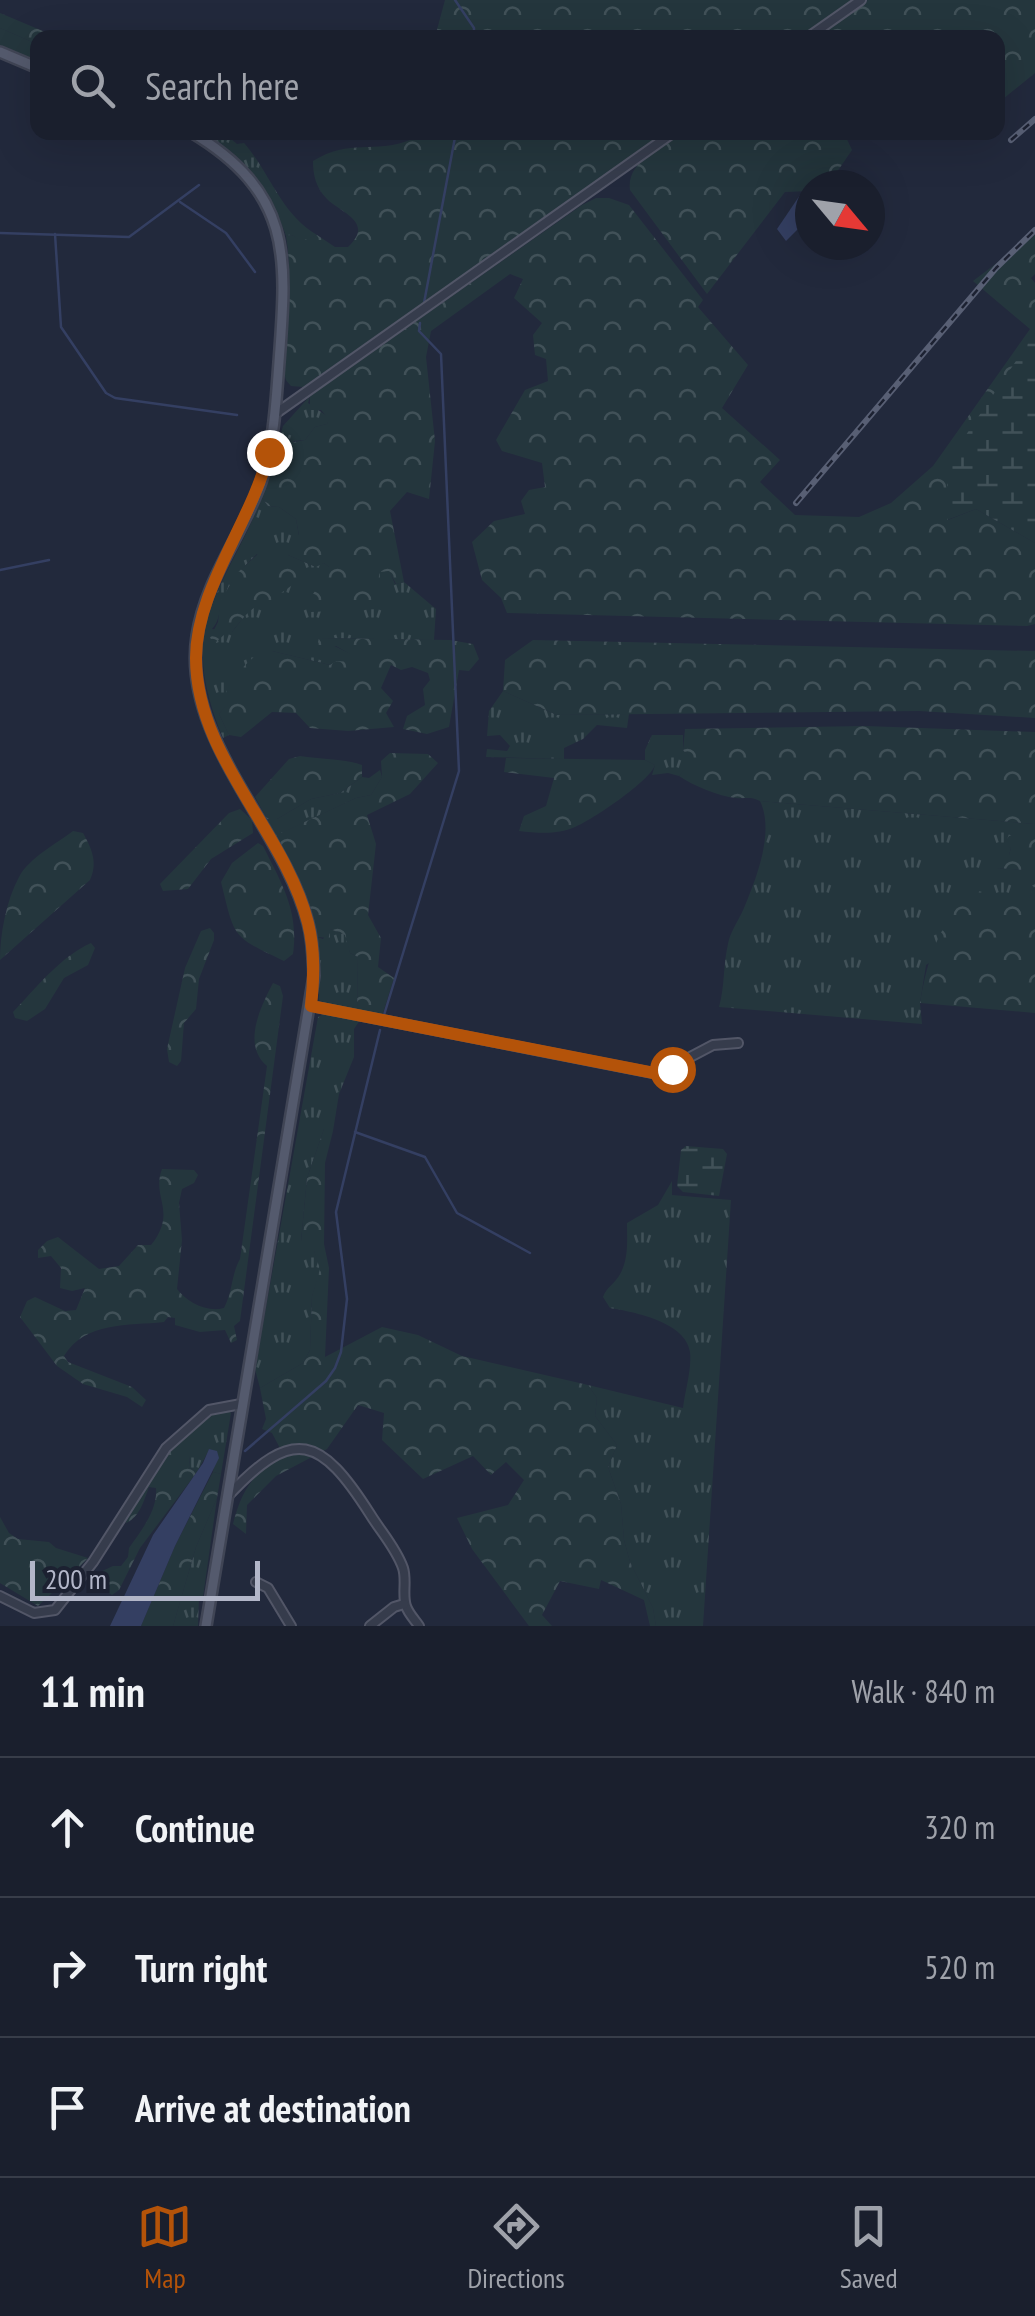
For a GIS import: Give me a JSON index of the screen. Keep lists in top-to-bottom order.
{
  "scale_bar": "200 m",
  "north": "bottom right",
  "page": {
    "search": "Search here",
    "scale": "200 m",
    "heading": ["11 min", "Walk · 840 m"],
    "list": [
      ["Continue", "320 m"],
      ["Turn right", "520 m"],
      "Arrive at destination"
    ],
    "nav": ["Map", "Directions", "Saved"]
  }
}
